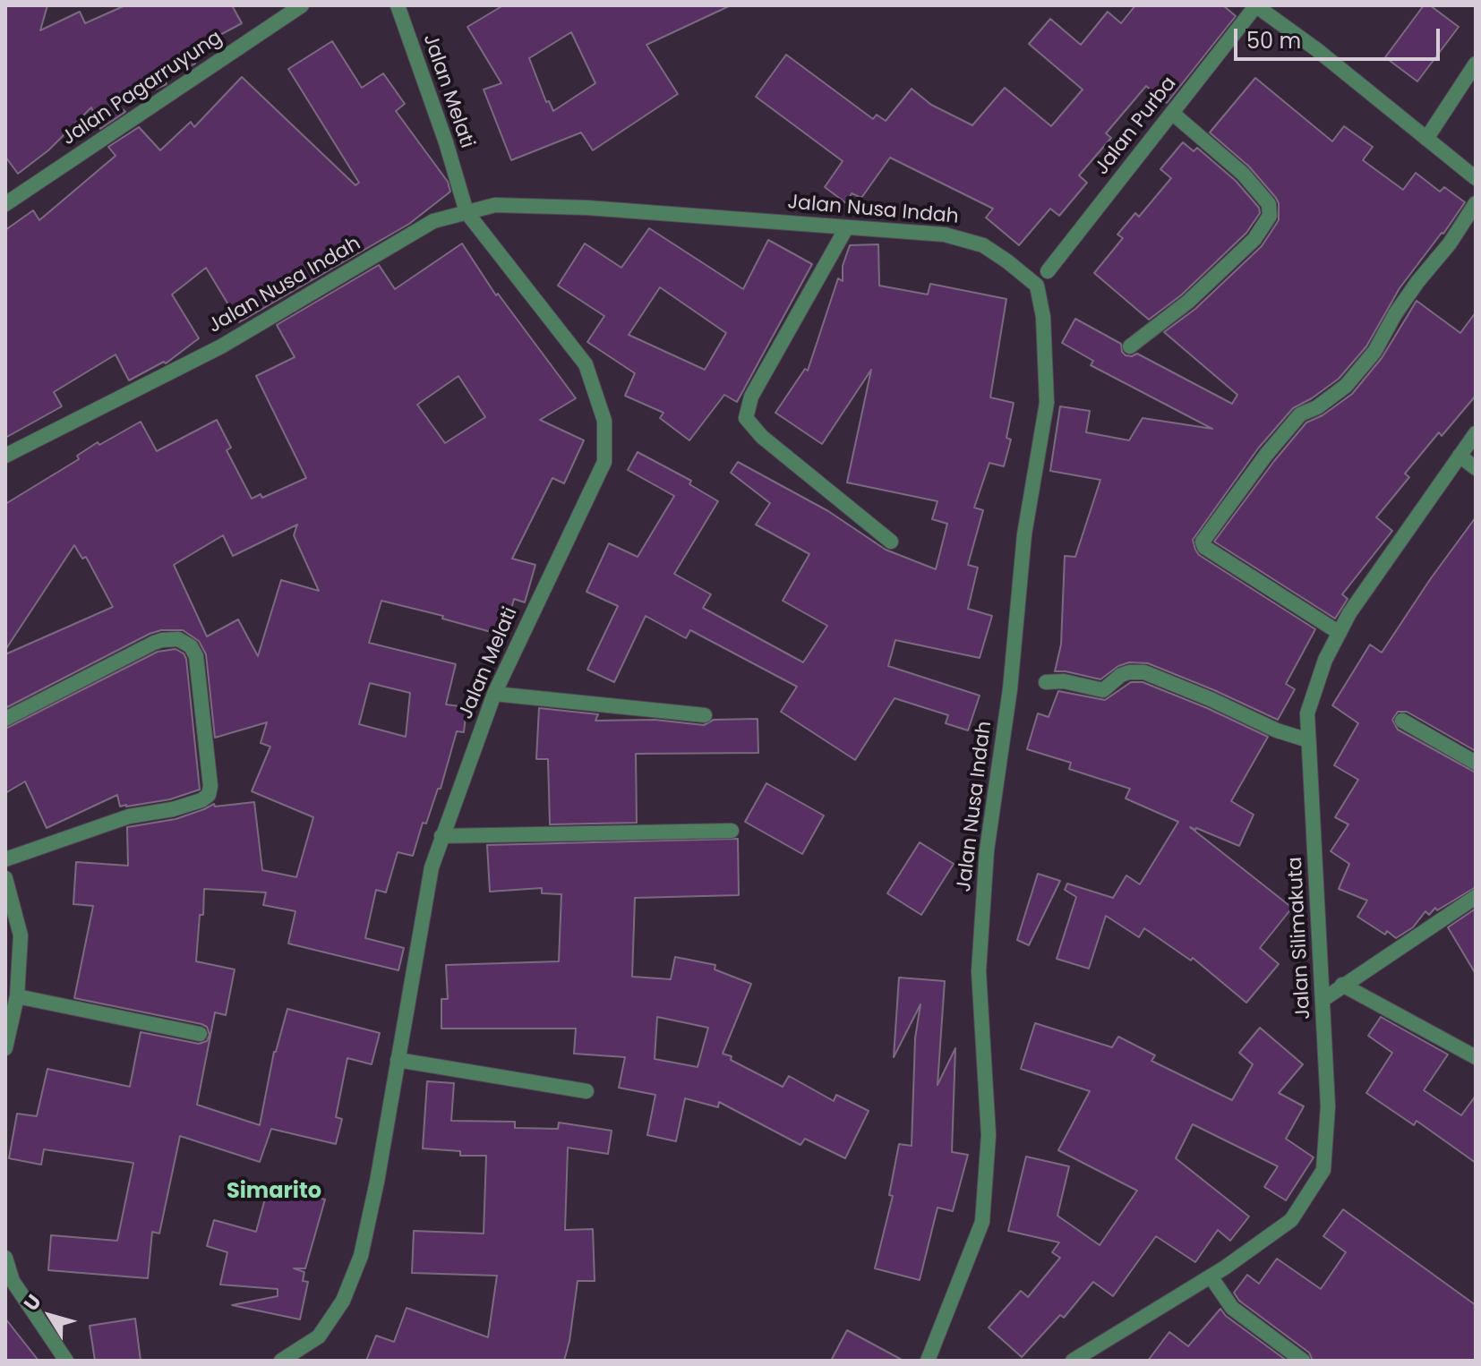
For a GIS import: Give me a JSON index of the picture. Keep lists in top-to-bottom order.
{
  "streets": {
    "street": [
      "Jalan Pagarruyung",
      "Jalan Melati",
      "Jalan Purba",
      "Jalan Nusa Indah",
      "Jalan Silimakuta"
    ]
  },
  "crossings": [
    ["Jalan Melati", "Jalan Nusa Indah"]
  ],
  "districts": ["Simarito"],
  "scale_bar": "50 m",
  "north": "top left"
}
